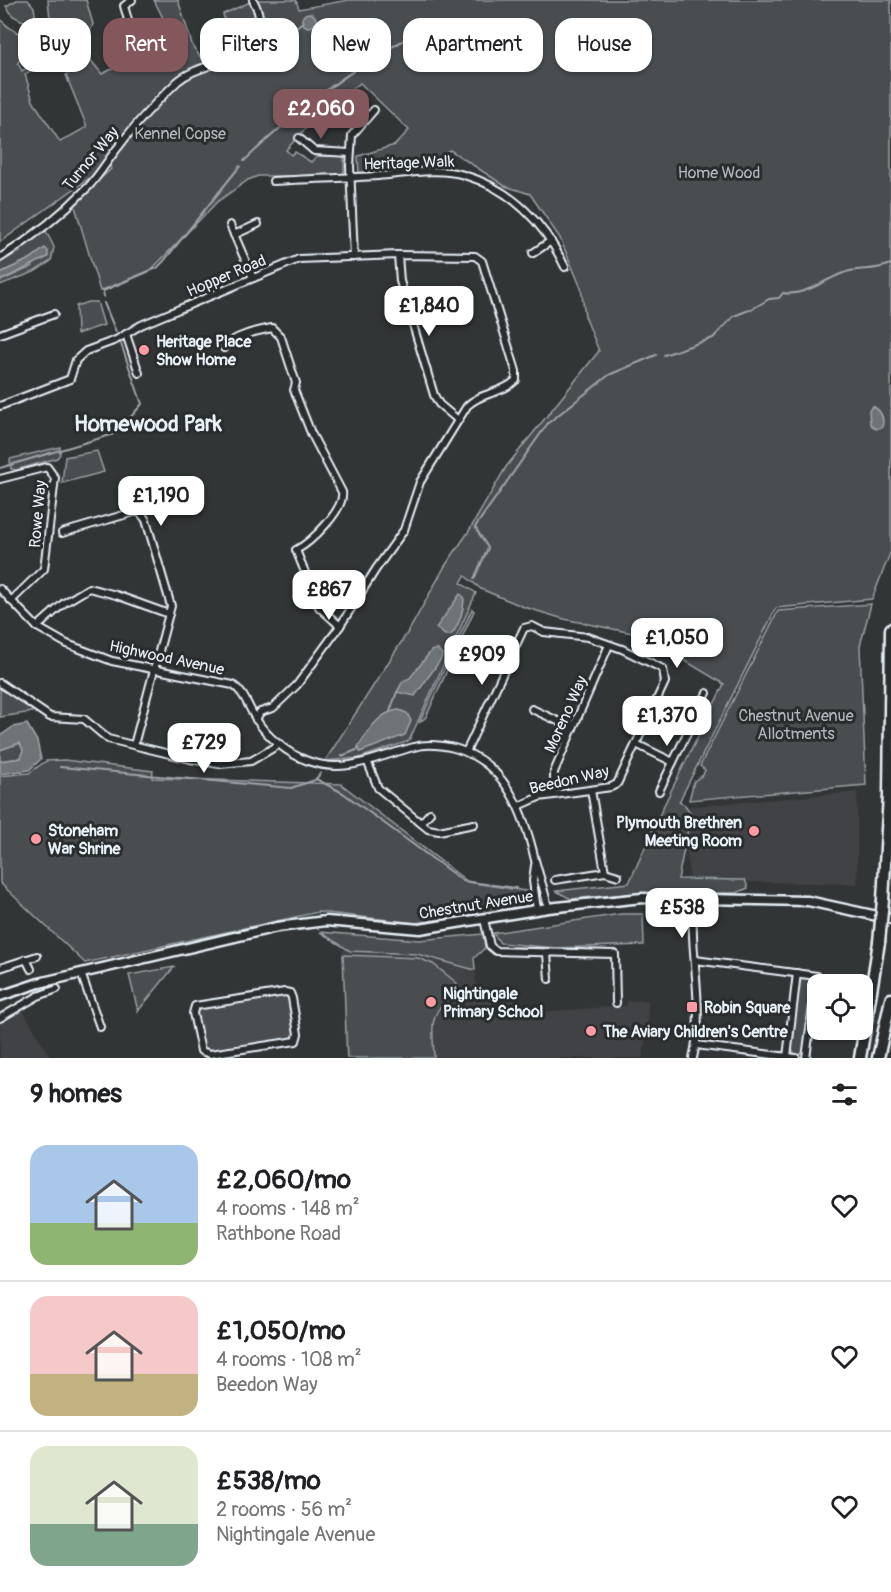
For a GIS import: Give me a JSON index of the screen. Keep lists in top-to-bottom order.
{
  "streets": {
    "street": [
      "Turnor Way",
      "Heritage Walk",
      "Hopper Road",
      "Rowe Way",
      "Highwood Avenue",
      "Moreno Way",
      "Beedon Way",
      "Chestnut Avenue"
    ]
  },
  "crossings": [
    ["Rowe Way", "Highwood Avenue"],
    ["Highwood Avenue", "Beedon Way"],
    ["Highwood Avenue", "Chestnut Avenue"],
    ["Moreno Way", "Beedon Way"]
  ],
  "districts": ["Homewood Park"],
  "parks": ["Kennel Copse", "Home Wood", "Chestnut Avenue Allotments"],
  "places": {
    "other": [
      "Heritage Place Show Home",
      "Plymouth Brethren Meeting Room",
      "Stoneham War Shrine",
      "Nightingale Primary School",
      "The Aviary Children's Centre"
    ],
    "transit": ["Robin Square"]
  },
  "page": {
    "chip": [
      "Buy",
      "Rent",
      "Filters",
      "New",
      "Apartment",
      "House"
    ],
    "price": [
      "£2,060",
      "£1,840",
      "£1,190",
      "£867",
      "£1,050",
      "£909",
      "£1,370",
      "£729",
      "£538"
    ],
    "heading": "9 homes",
    "list": [
      {
        "name": "£2,060/mo",
        "note": "4 rooms · 148 m² · Rathbone Road"
      },
      {
        "name": "£1,050/mo",
        "note": "4 rooms · 108 m² · Beedon Way"
      },
      {
        "name": "£538/mo",
        "note": "2 rooms · 56 m² · Nightingale Avenue"
      }
    ]
  }
}
